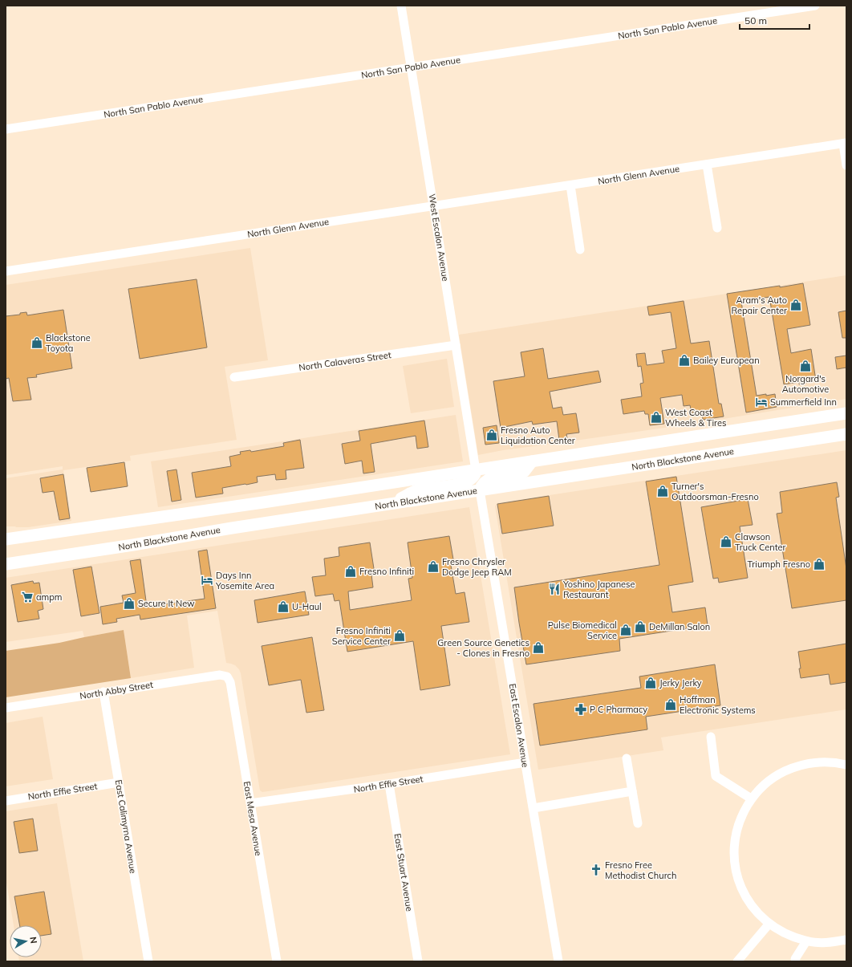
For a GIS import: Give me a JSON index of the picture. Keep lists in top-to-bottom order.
{
  "streets": {
    "main road": ["North Blackstone Avenue"],
    "street": [
      "North San Pablo Avenue",
      "North Glenn Avenue",
      "West Escalon Avenue",
      "North Calaveras Street",
      "North Abby Street",
      "East Escalon Avenue",
      "North Effie Street",
      "East Mesa Avenue",
      "East Calimyrna Avenue",
      "East Stuart Avenue"
    ]
  },
  "crossings": [
    ["North San Pablo Avenue", "West Escalon Avenue"],
    ["North Glenn Avenue", "West Escalon Avenue"],
    ["West Escalon Avenue", "North Calaveras Street"],
    ["North Blackstone Avenue", "East Escalon Avenue"],
    ["North Abby Street", "East Mesa Avenue"],
    ["North Abby Street", "East Calimyrna Avenue"],
    ["East Escalon Avenue", "North Effie Street"],
    ["North Effie Street", "East Mesa Avenue"],
    ["North Effie Street", "East Calimyrna Avenue"],
    ["North Effie Street", "East Stuart Avenue"]
  ],
  "places": {
    "shop": [
      "Aram's Auto Repair Center",
      "Blackstone Toyota",
      "Bailey European",
      "Norgard's Automotive",
      "West Coast Wheels & Tires",
      "Fresno Auto Liquidation Center",
      "Turner's Outdoorsman-Fresno",
      "Clawson Truck Center",
      "Triumph Fresno",
      "Fresno Chrysler Dodge Jeep RAM",
      "Fresno Infiniti",
      "Secure It New",
      "U-Haul",
      "DeMillan Salon",
      "Pulse Biomedical Service",
      "Fresno Infiniti Service Center",
      "Green Source Genetics - Clones in Fresno",
      "Jerky Jerky",
      "Hoffman Electronic Systems"
    ],
    "hotel": ["Summerfield Inn", "Days Inn Yosemite Area"],
    "restaurant": ["Yoshino Japanese Restaurant"],
    "supermarket": ["ampm"],
    "pharmacy": ["P C Pharmacy"],
    "church": ["Fresno Free Methodist Church"]
  },
  "scale_bar": "50 m",
  "north": "right"
}
